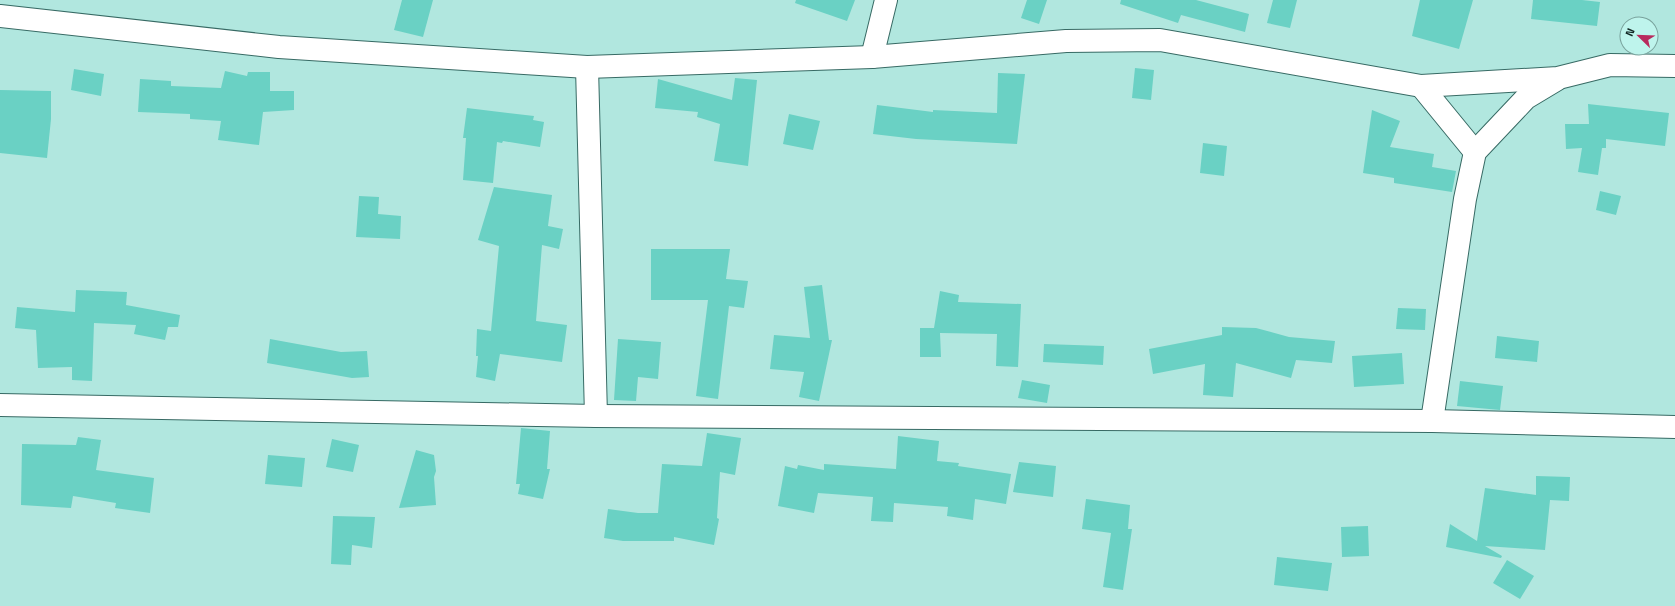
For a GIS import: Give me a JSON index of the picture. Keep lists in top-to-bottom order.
{
  "north": "top left"
}
